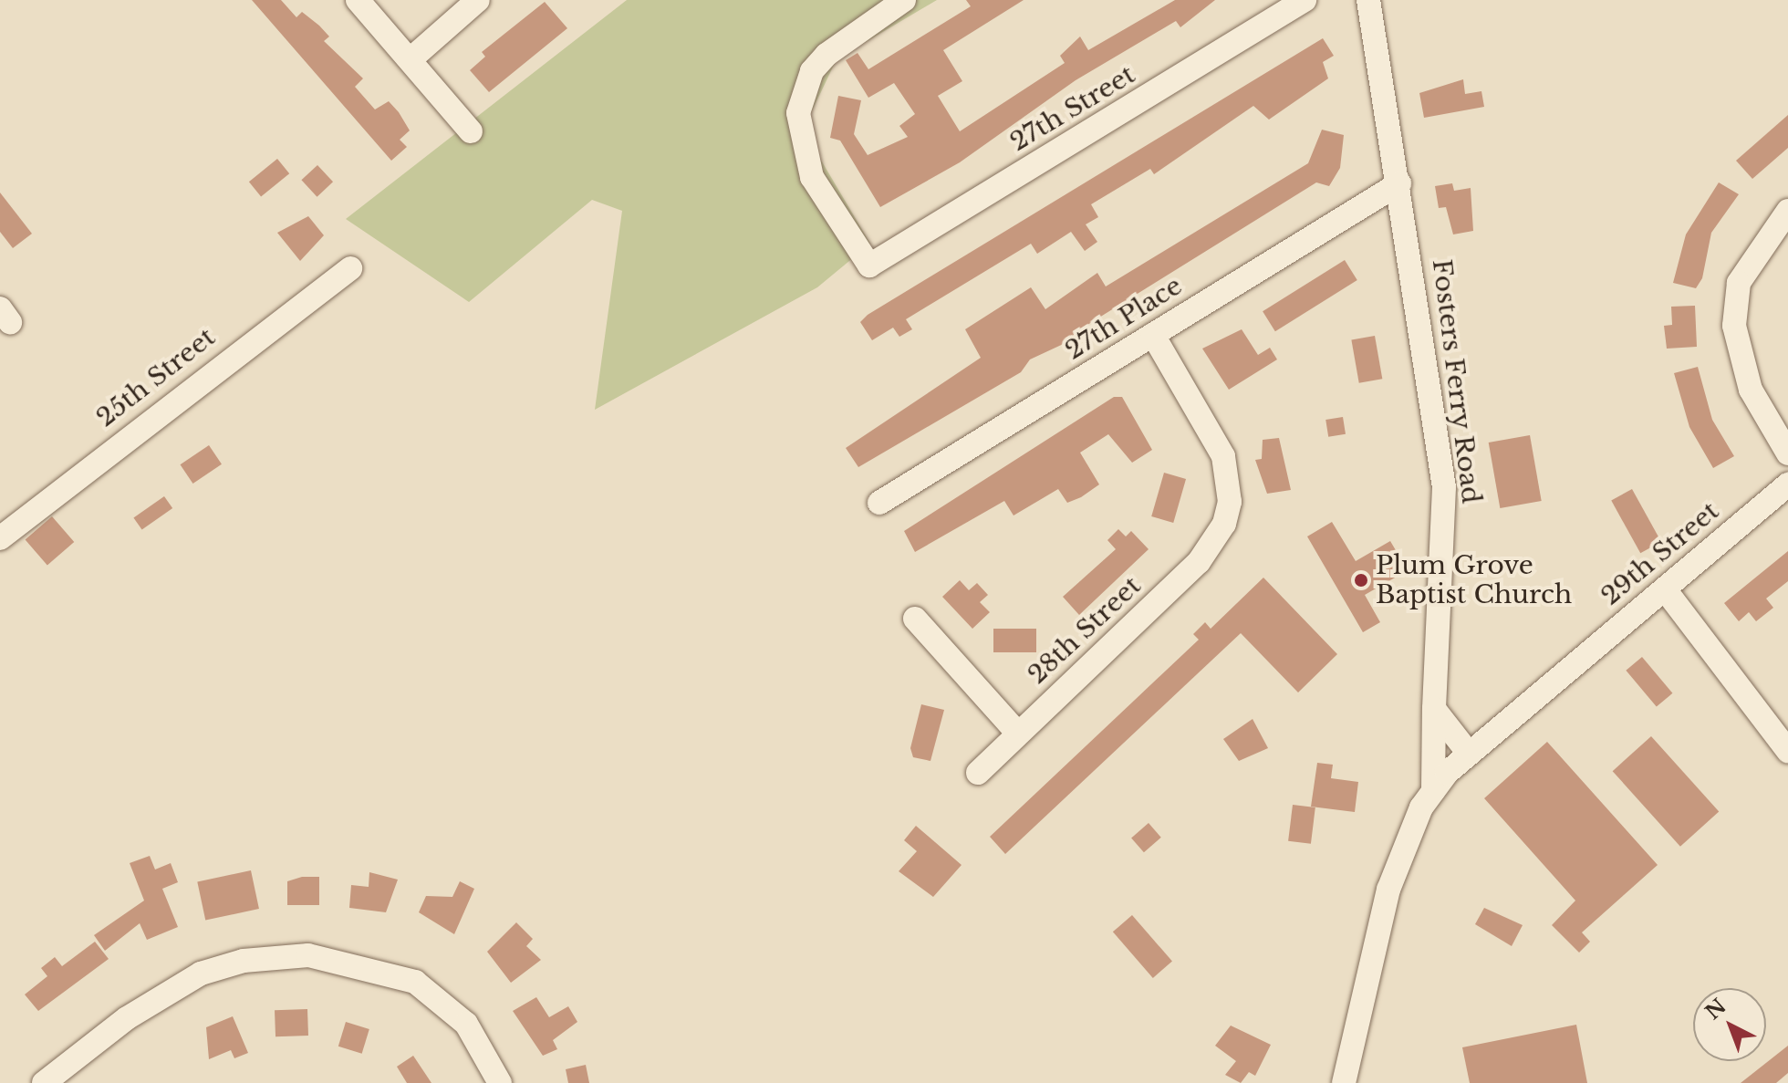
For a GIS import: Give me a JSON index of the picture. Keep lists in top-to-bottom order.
{
  "streets": {
    "street": [
      "27th Street",
      "27th Place",
      "25th Street",
      "Fosters Ferry Road",
      "29th Street",
      "28th Street"
    ]
  },
  "crossings": [
    ["27th Place", "Fosters Ferry Road"],
    ["27th Place", "28th Street"]
  ],
  "places": ["Plum Grove Baptist Church"],
  "north": "top left"
}
